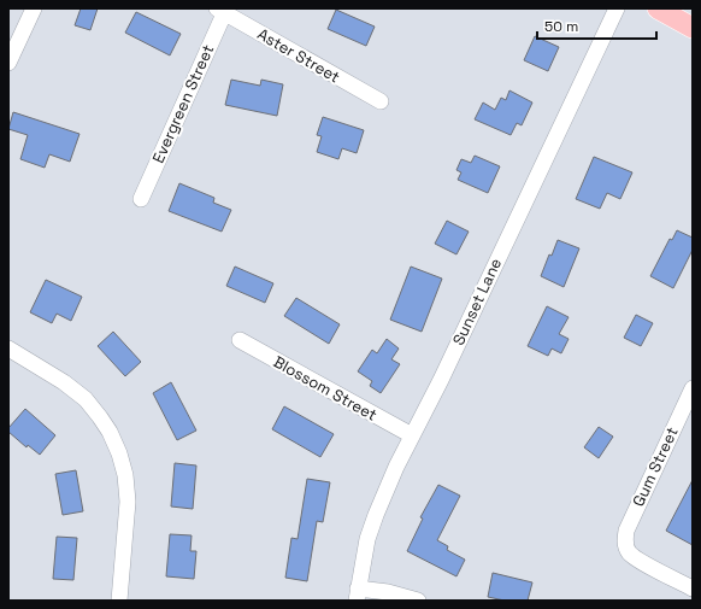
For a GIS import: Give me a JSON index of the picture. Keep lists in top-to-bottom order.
{
  "streets": {
    "street": [
      "Aster Street",
      "Evergreen Street",
      "Sunset Lane",
      "Blossom Street",
      "Gum Street"
    ]
  },
  "crossings": [
    ["Aster Street", "Evergreen Street"],
    ["Sunset Lane", "Blossom Street"]
  ],
  "scale_bar": "50 m"
}
